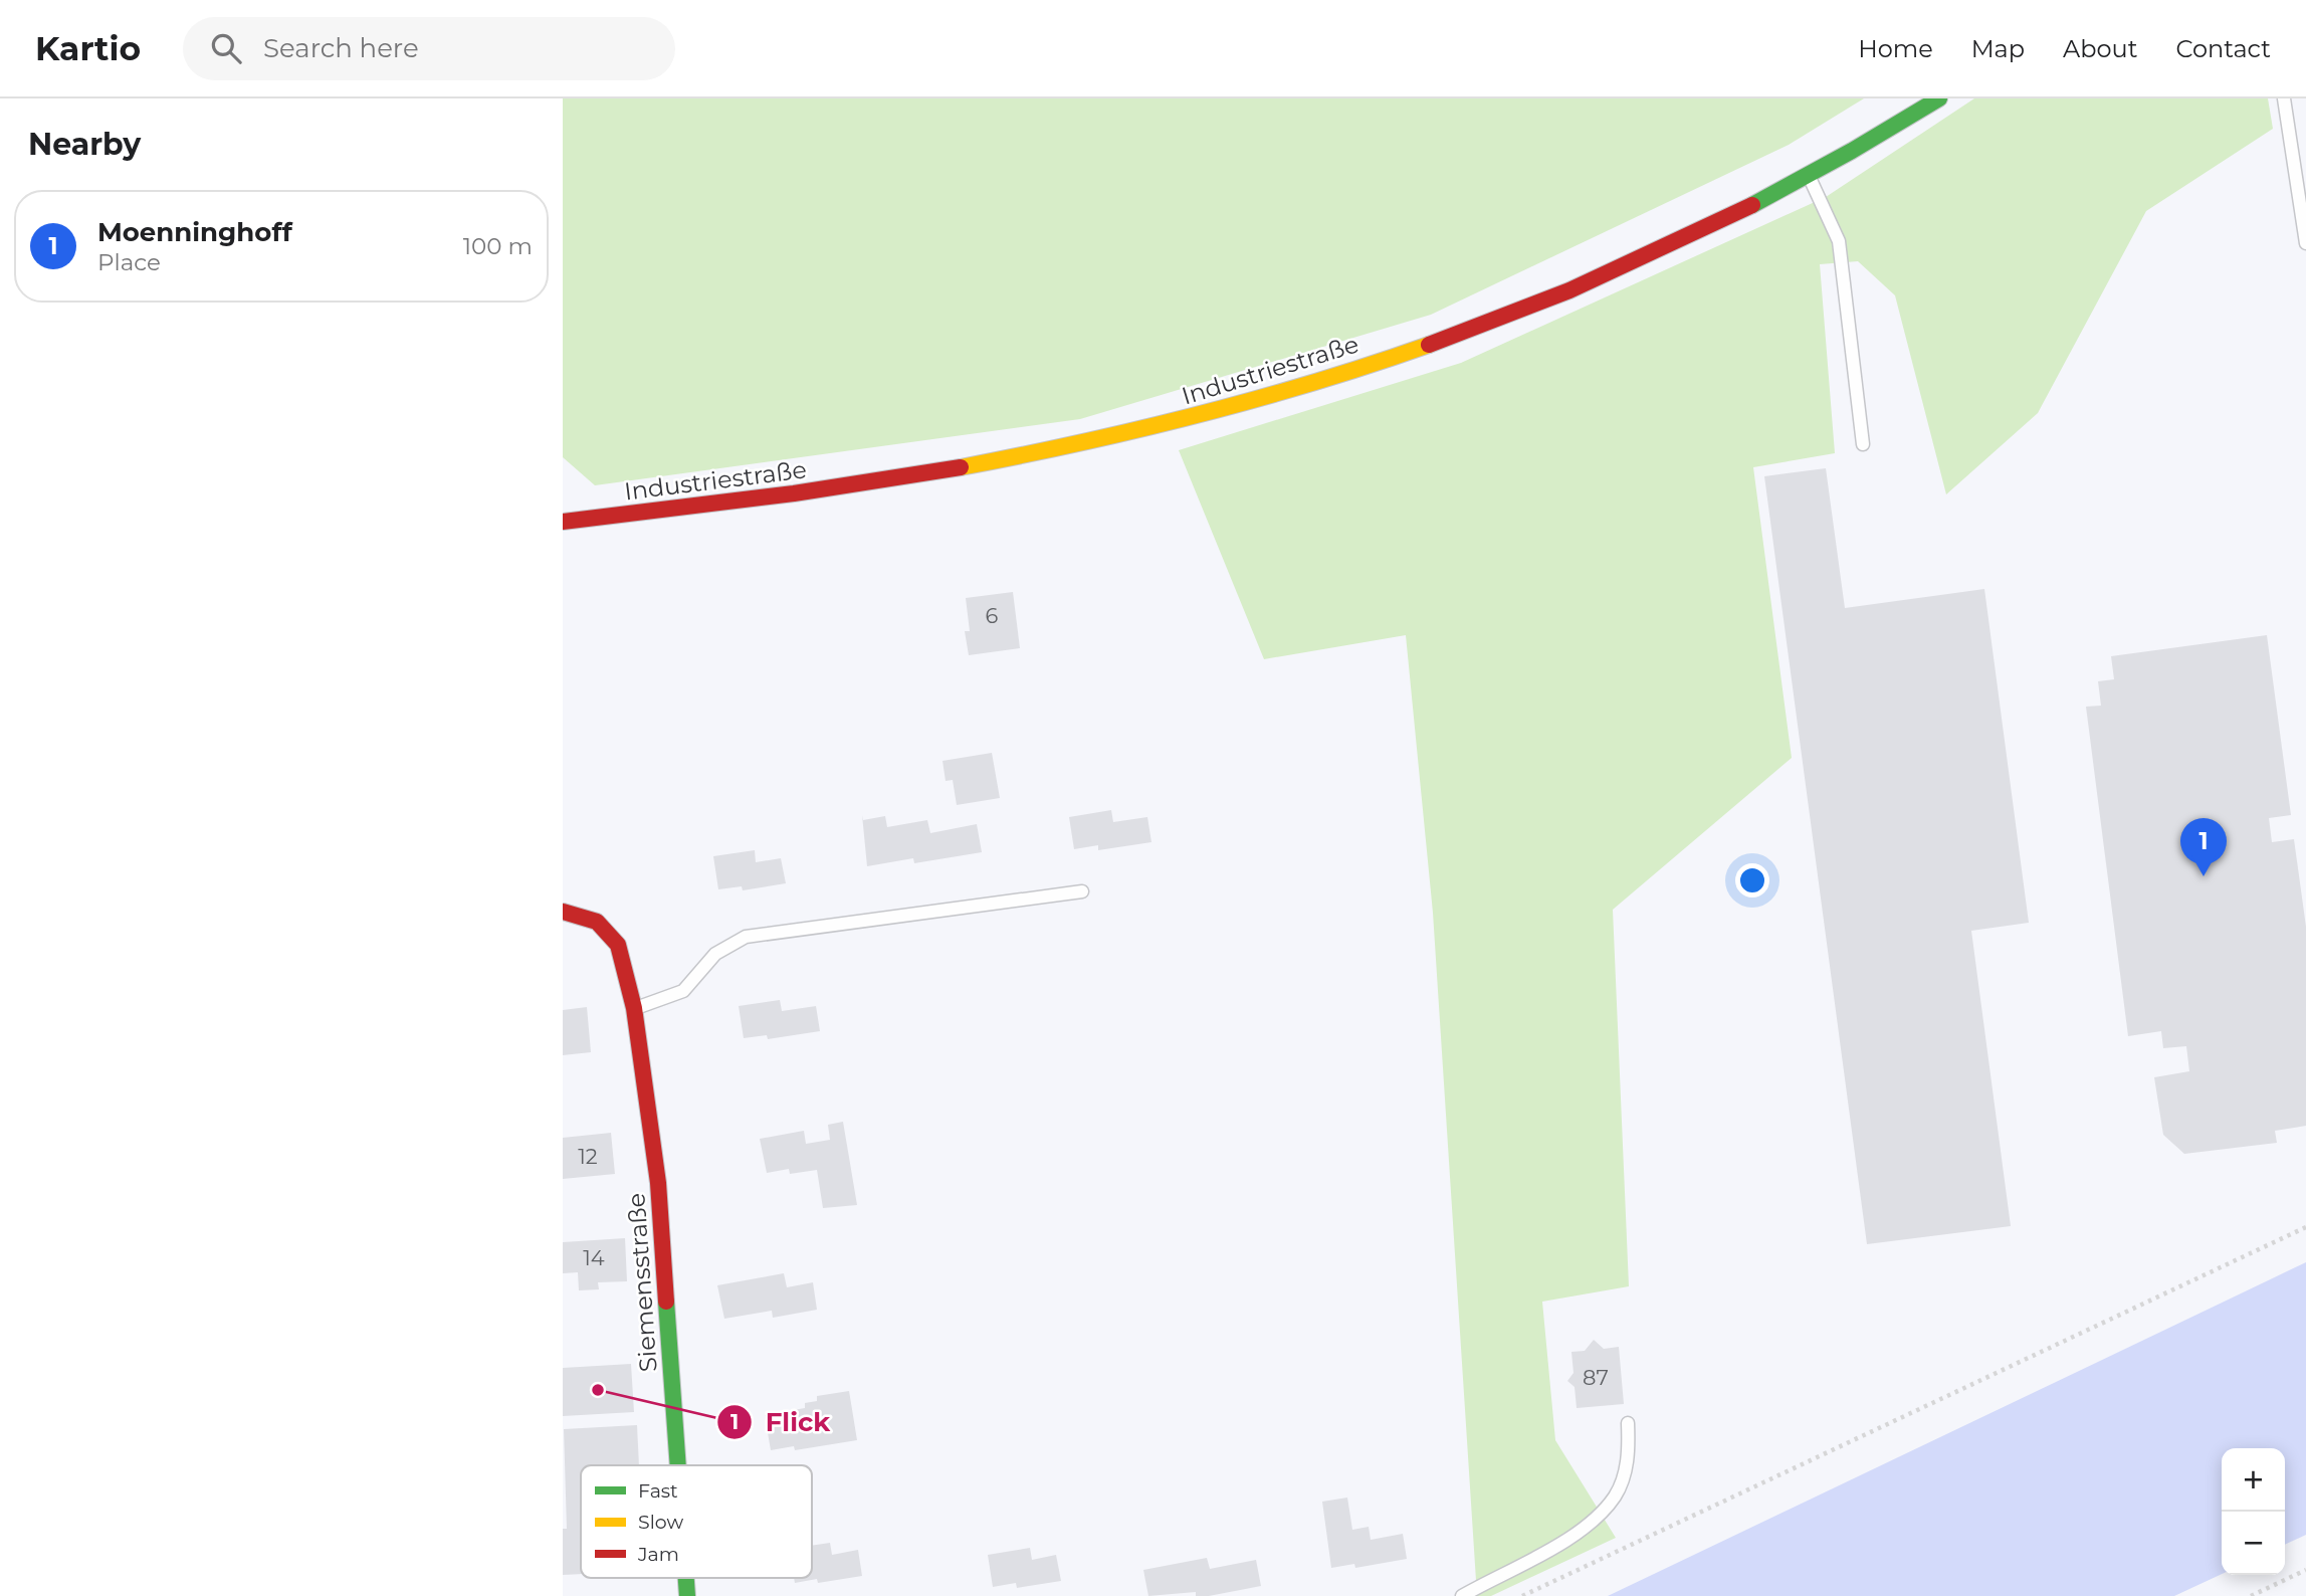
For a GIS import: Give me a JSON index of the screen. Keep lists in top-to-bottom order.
{
  "streets": {
    "street": ["Industriestraße", "Siemensstraße"]
  },
  "places": ["Flick"],
  "house_numbers": [
    "6",
    "12",
    "14",
    "87"
  ],
  "legend": ["Fast", "Slow", "Jam"],
  "page": {
    "header": "Kartio",
    "search": "Search here",
    "nav": [
      "Home",
      "Map",
      "About",
      "Contact"
    ],
    "heading": "Nearby",
    "list": [
      {
        "mark": "1",
        "name": "Moenninghoff",
        "note": "Place",
        "value": "100 m"
      }
    ],
    "pins": "1",
    "map_buttons": ["+", "−"]
  }
}
